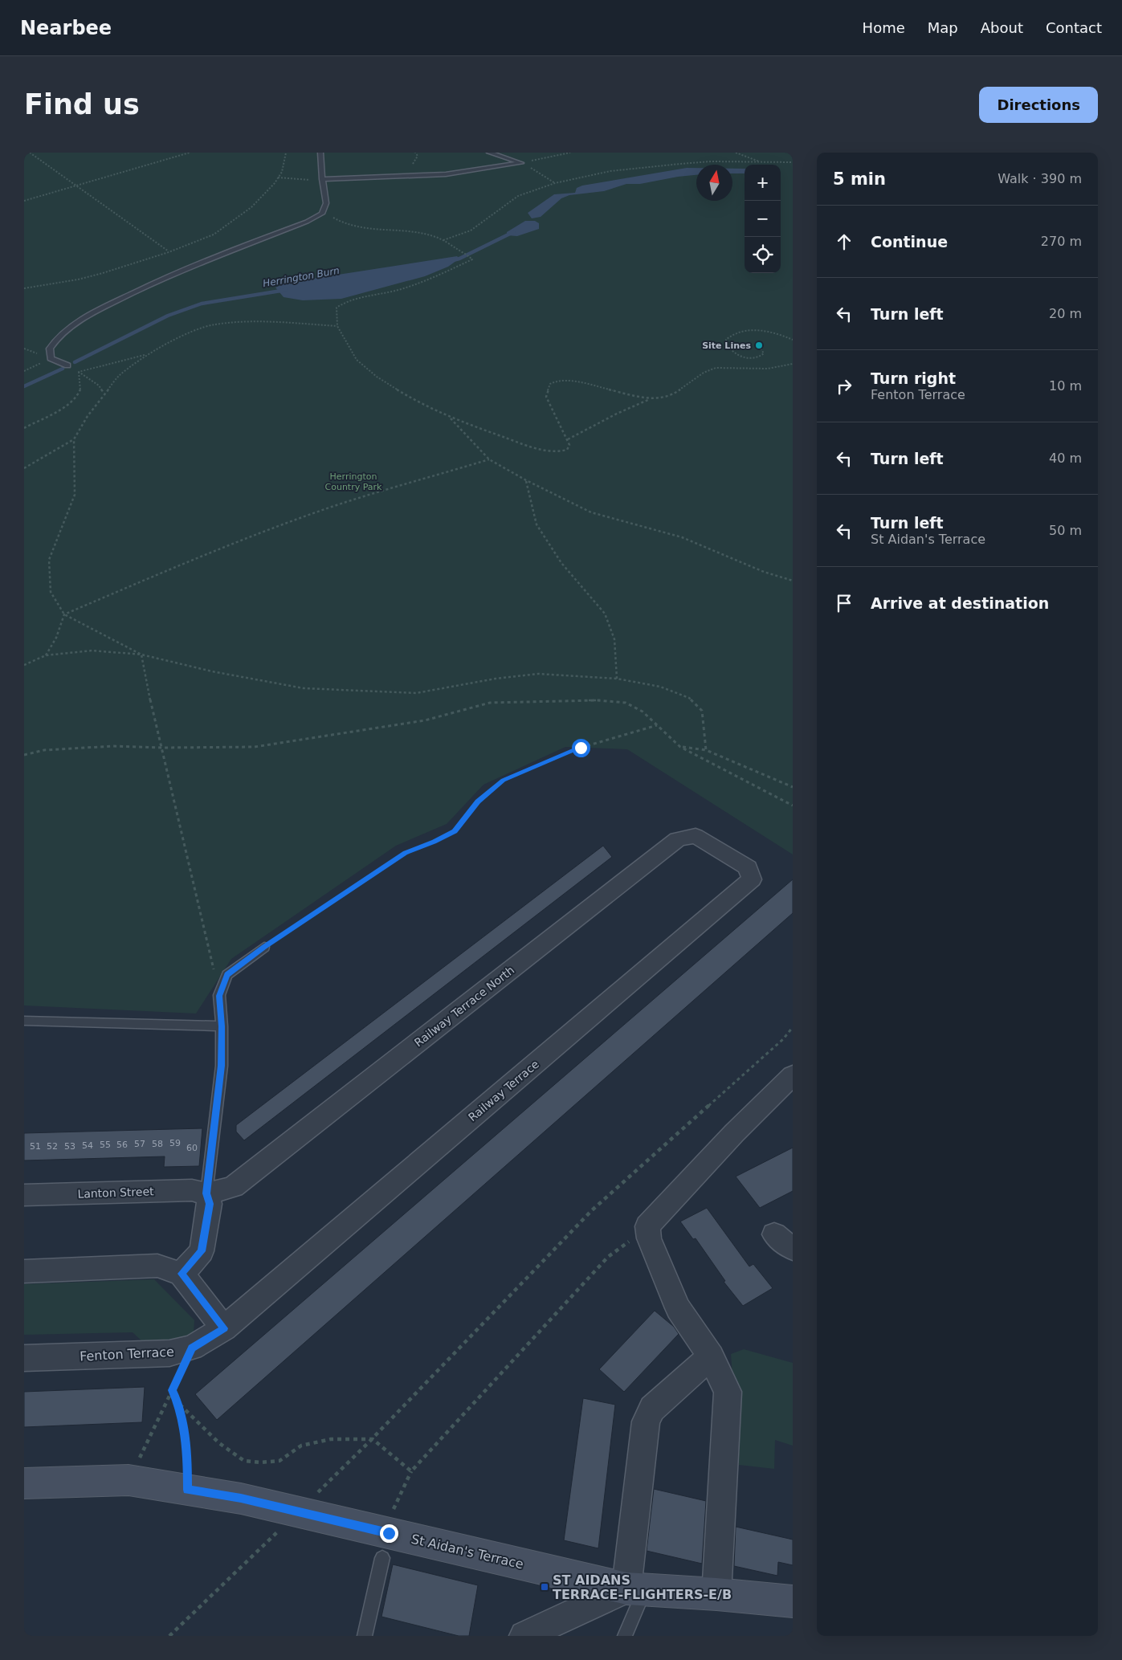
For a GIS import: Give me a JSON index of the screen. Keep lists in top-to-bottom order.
{
  "streets": {
    "main road": ["St Aidan's Terrace"],
    "street": [
      "Railway Terrace North",
      "Railway Terrace",
      "Lanton Street",
      "Fenton Terrace"
    ]
  },
  "crossings": [
    ["Railway Terrace North", "Railway Terrace"],
    ["Railway Terrace North", "Lanton Street"],
    ["Railway Terrace", "Fenton Terrace"]
  ],
  "water": ["Herrington Burn"],
  "parks": ["Herrington Country Park"],
  "places": {
    "other": ["Site Lines"],
    "transit": ["ST AIDANS TERRACE-FLIGHTERS-E/B"]
  },
  "house_numbers": [
    "59",
    "57",
    "58",
    "55",
    "56",
    "54",
    "51",
    "52",
    "53",
    "60"
  ],
  "north": "top",
  "page": {
    "header": "Nearbee",
    "nav": [
      "Home",
      "Map",
      "About",
      "Contact"
    ],
    "buttons": "Directions",
    "title": "Find us",
    "heading": ["5 min", "Walk · 390 m"],
    "map_buttons": ["+", "−"],
    "list": [
      ["Continue", "270 m"],
      ["Turn left", "20 m"],
      ["Turn right", "Fenton Terrace", "10 m"],
      ["Turn left", "40 m"],
      ["Turn left", "St Aidan's Terrace", "50 m"],
      "Arrive at destination"
    ]
  }
}
